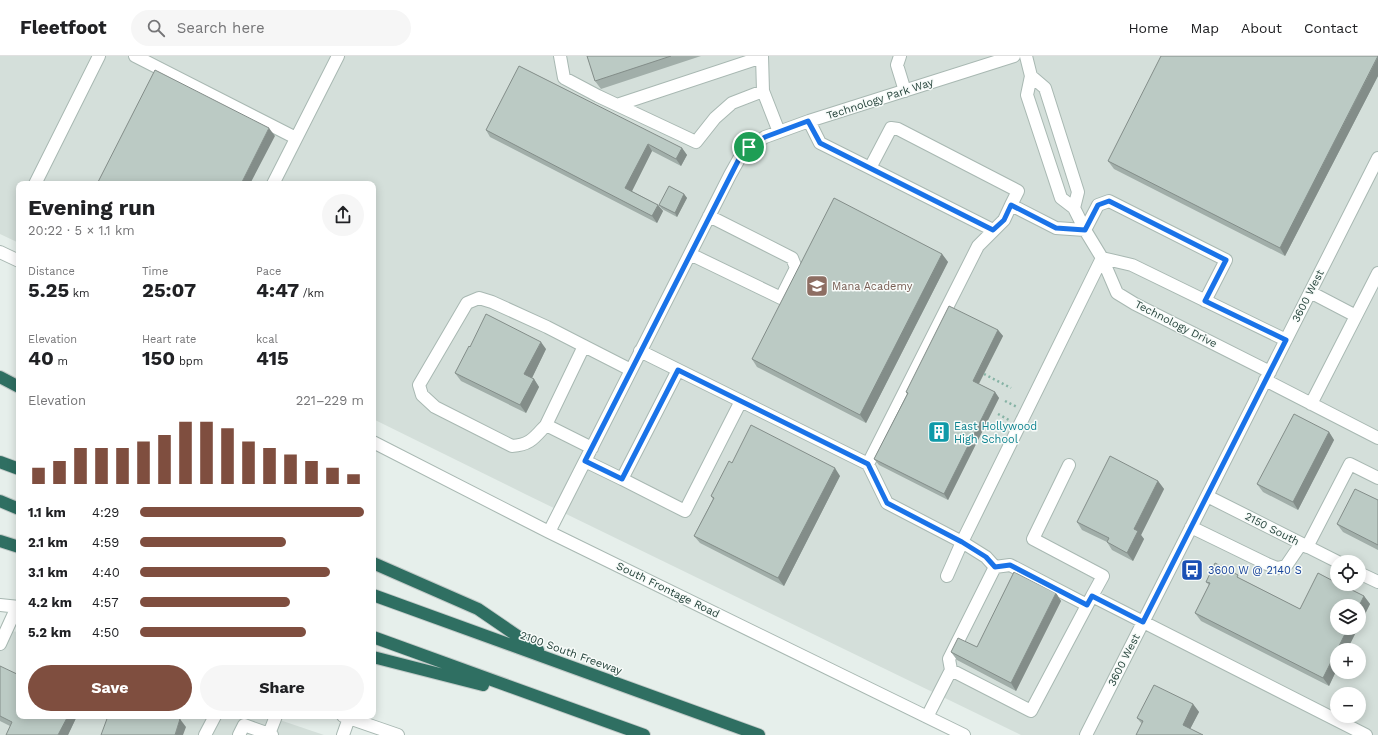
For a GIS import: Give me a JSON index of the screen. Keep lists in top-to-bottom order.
{
  "streets": {
    "highway": ["2100 South Freeway"],
    "street": [
      "Technology Park Way",
      "3600 West",
      "Technology Drive",
      "2150 South",
      "South Frontage Road"
    ]
  },
  "crossings": [
    ["Technology Park Way", "South Frontage Road"],
    ["3600 West", "Technology Drive"],
    ["3600 West", "2150 South"]
  ],
  "places": {
    "school or university": ["Mana Academy"],
    "building": ["East Hollywood High School"],
    "bus stop": ["3600 W @ 2140 S"]
  },
  "page": {
    "header": "Fleetfoot",
    "search": "Search here",
    "nav": [
      "Home",
      "Map",
      "About",
      "Contact"
    ],
    "heading": ["Evening run", "20:22 · 5 × 1.1 km"],
    "stats": [
      ["Distance", "5.25 km"],
      ["Time", "25:07"],
      ["Pace", "4:47 /km"],
      ["Elevation", "40 m"],
      ["Heart rate", "150 bpm"],
      ["kcal", "415"]
    ],
    "chart": ["Elevation", "221–229 m"],
    "list": [
      {
        "name": "1.1 km",
        "note": "4:29"
      },
      {
        "name": "2.1 km",
        "note": "4:59"
      },
      {
        "name": "3.1 km",
        "note": "4:40"
      },
      {
        "name": "4.2 km",
        "note": "4:57"
      },
      {
        "name": "5.2 km",
        "note": "4:50"
      }
    ],
    "map_buttons": ["+", "−"],
    "buttons": ["Save", "Share"]
  }
}
